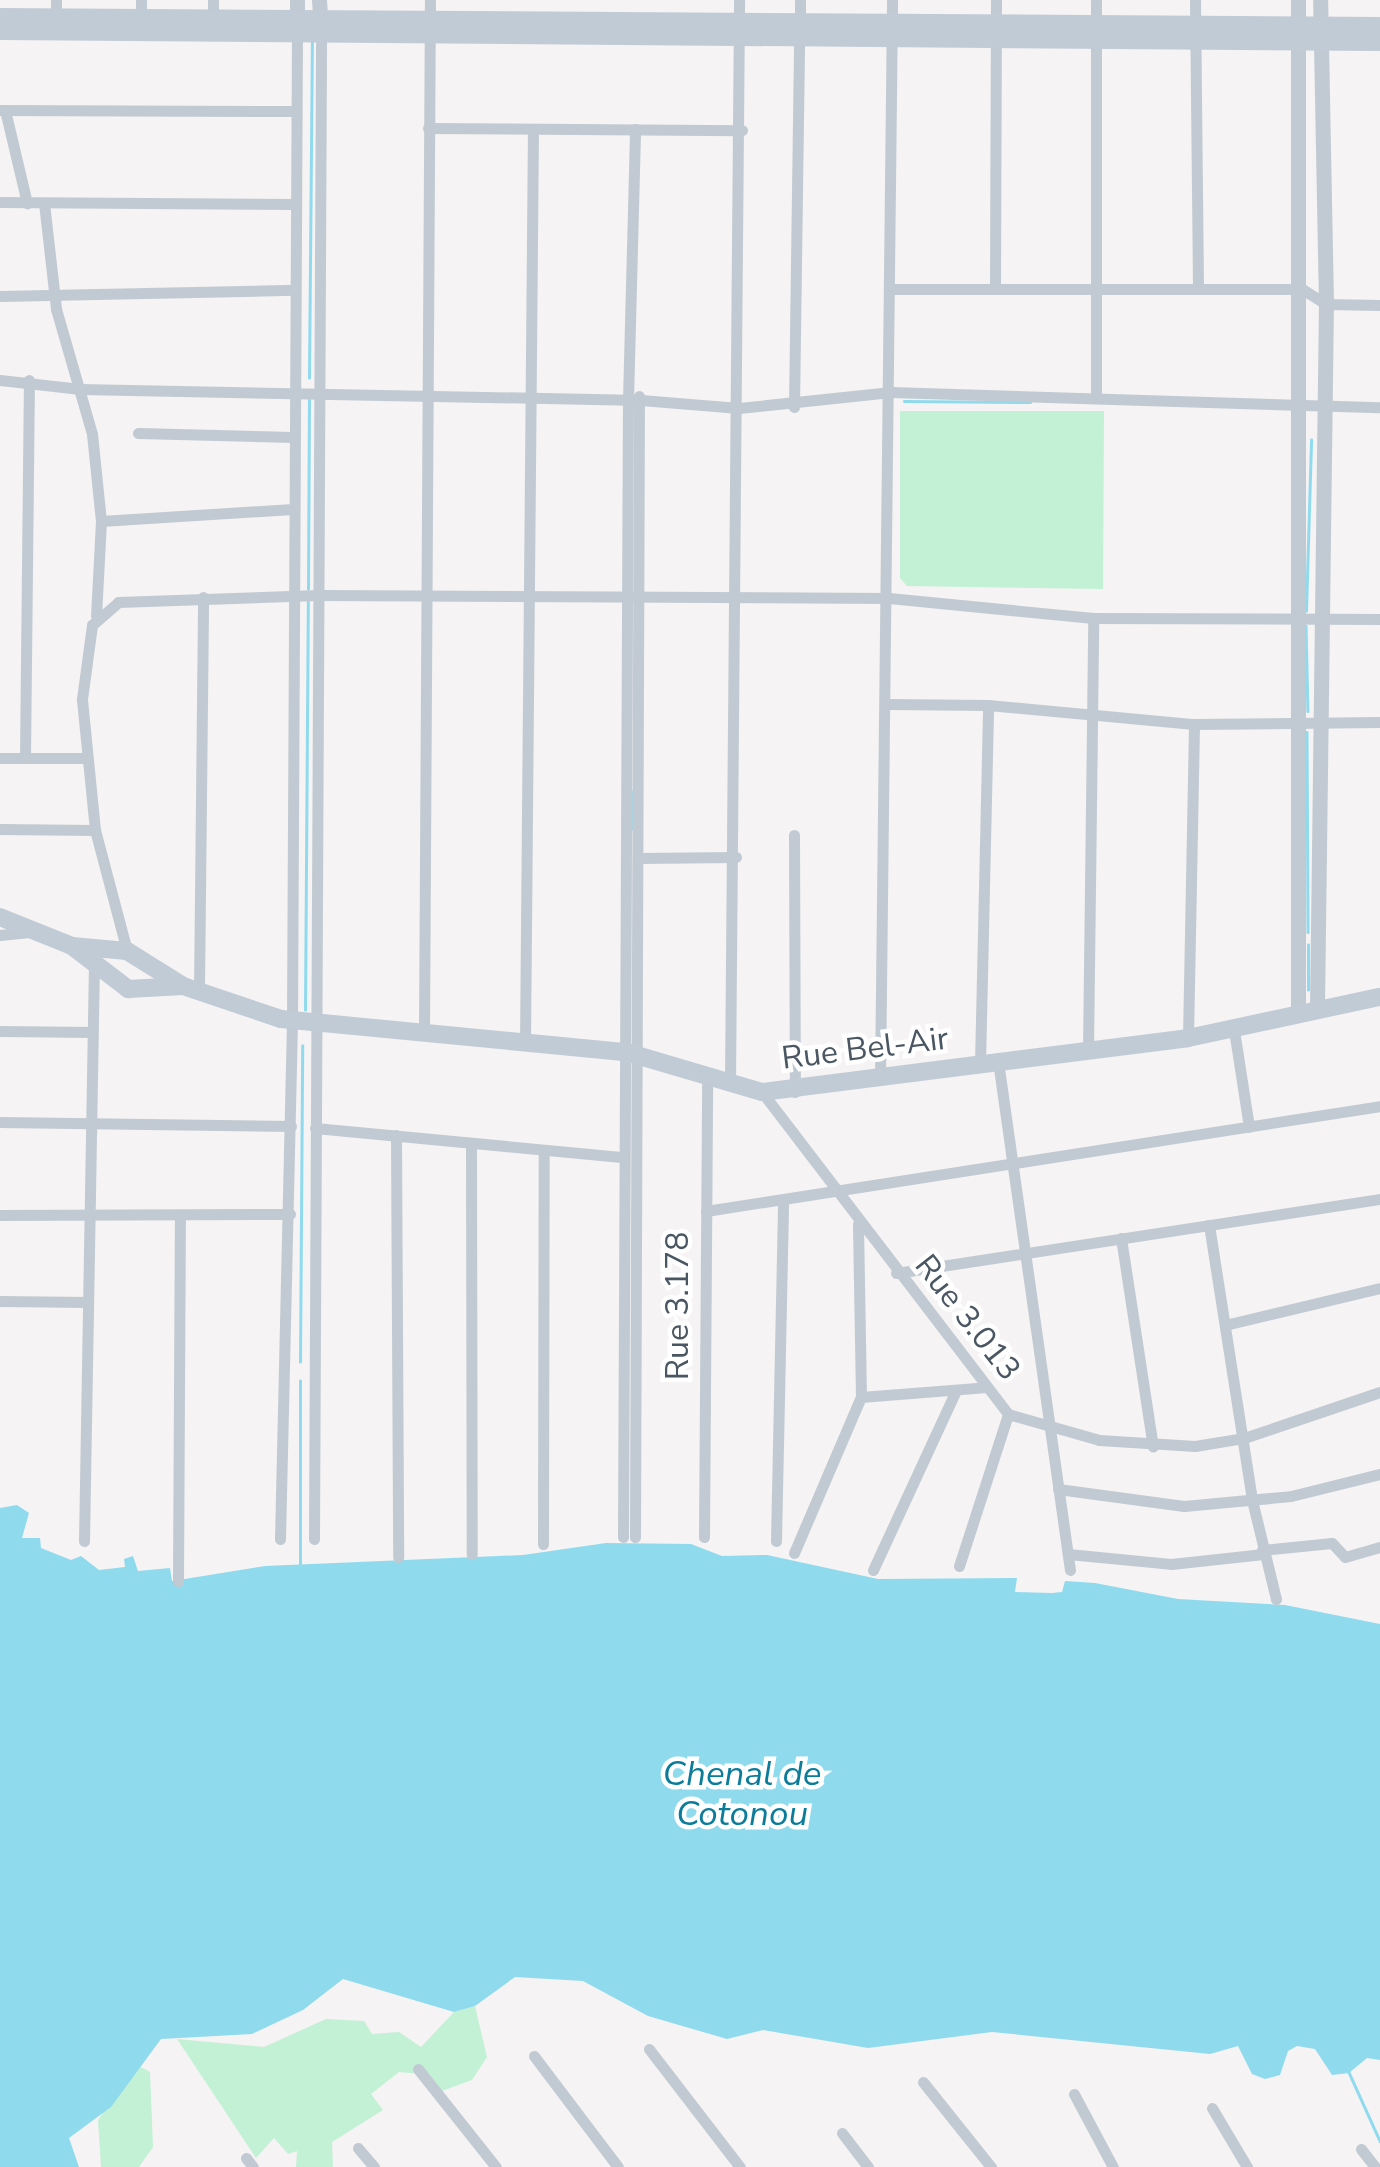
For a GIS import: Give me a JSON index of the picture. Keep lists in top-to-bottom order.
{
  "streets": {
    "main road": ["Rue Bel-Air"],
    "street": ["Rue 3.178", "Rue 3.013"]
  },
  "crossings": [
    ["Rue Bel-Air", "Rue 3.178"],
    ["Rue Bel-Air", "Rue 3.013"]
  ],
  "water": ["Chenal de Cotonou"]
}
